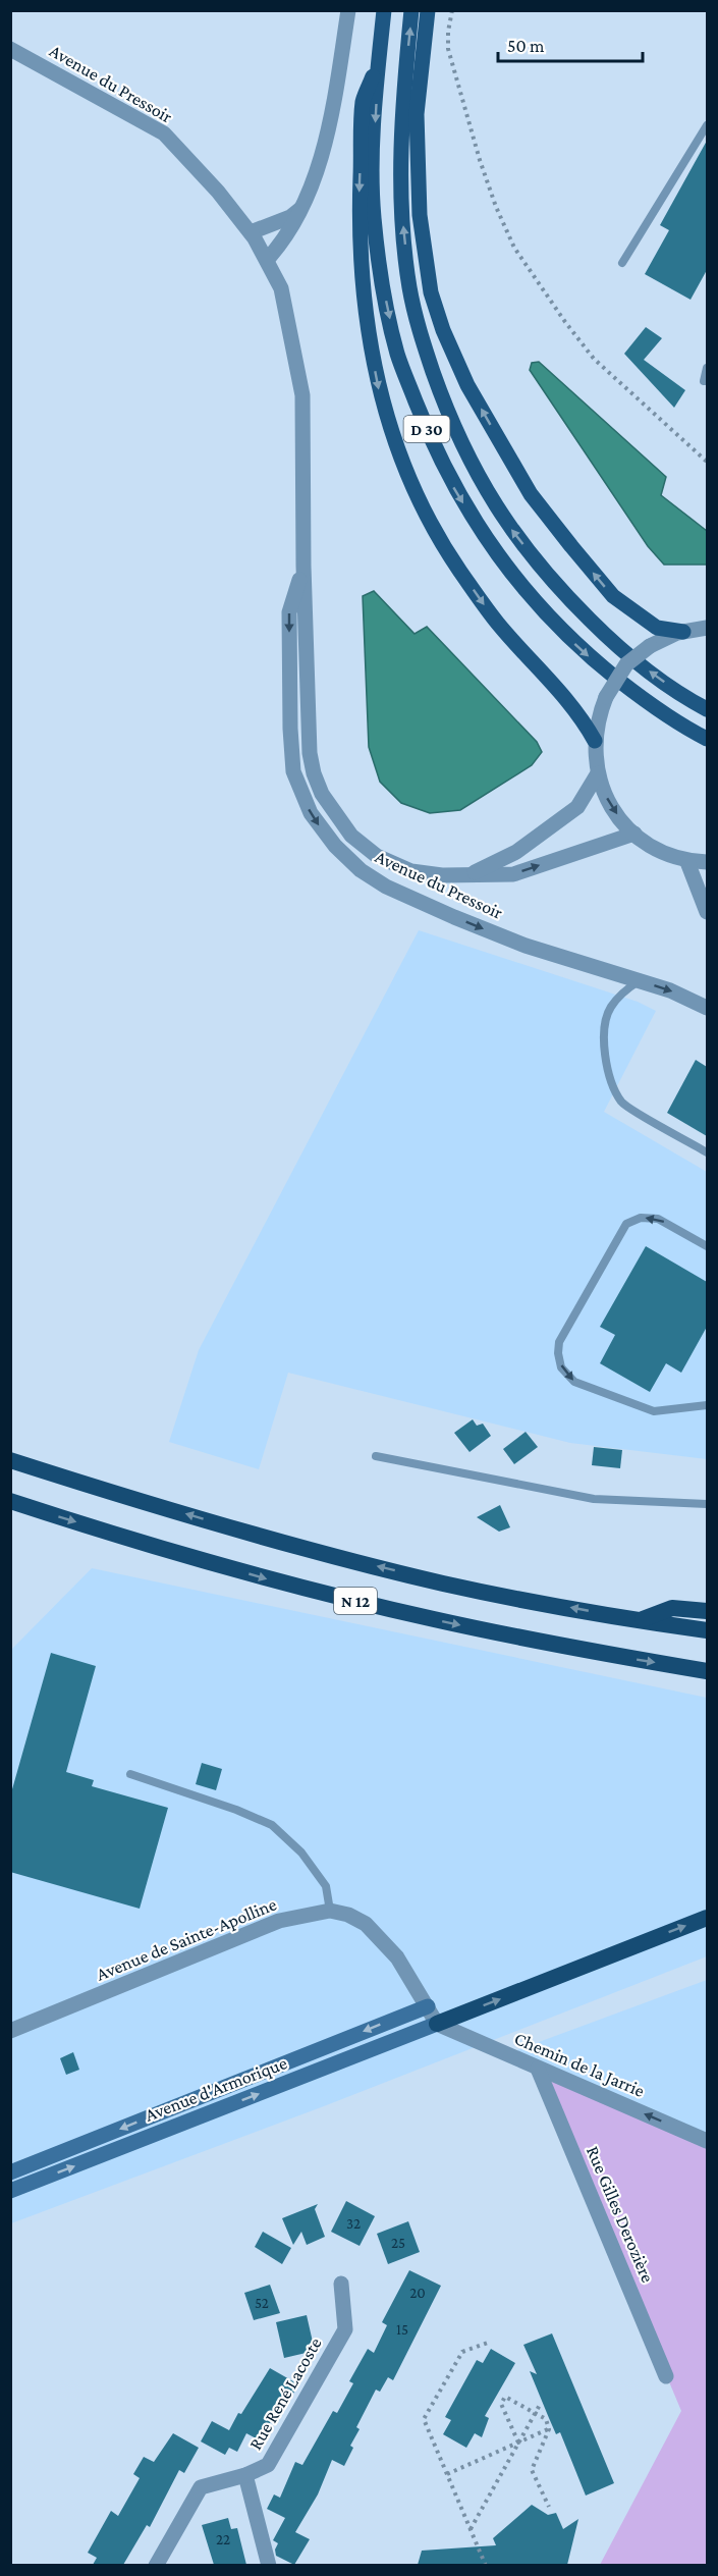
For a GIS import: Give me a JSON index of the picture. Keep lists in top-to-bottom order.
{
  "streets": {
    "highway": ["N 12"],
    "main road": ["D 30", "Avenue d'Armorique"],
    "street": [
      "Avenue du Pressoir",
      "Avenue de Sainte-Apolline",
      "Chemin de la Jarrie",
      "Rue Gilles Derozière",
      "Rue René Lacoste"
    ]
  },
  "crossings": [
    ["Avenue de Sainte-Apolline", "Chemin de la Jarrie"],
    ["Avenue de Sainte-Apolline", "Avenue d'Armorique"],
    ["Chemin de la Jarrie", "Avenue d'Armorique"],
    ["Chemin de la Jarrie", "Rue Gilles Derozière"]
  ],
  "one_way": ["Chemin de la Jarrie"],
  "house_numbers": [
    "32",
    "25",
    "20",
    "52",
    "15",
    "22"
  ],
  "scale_bar": "50 m"
}
